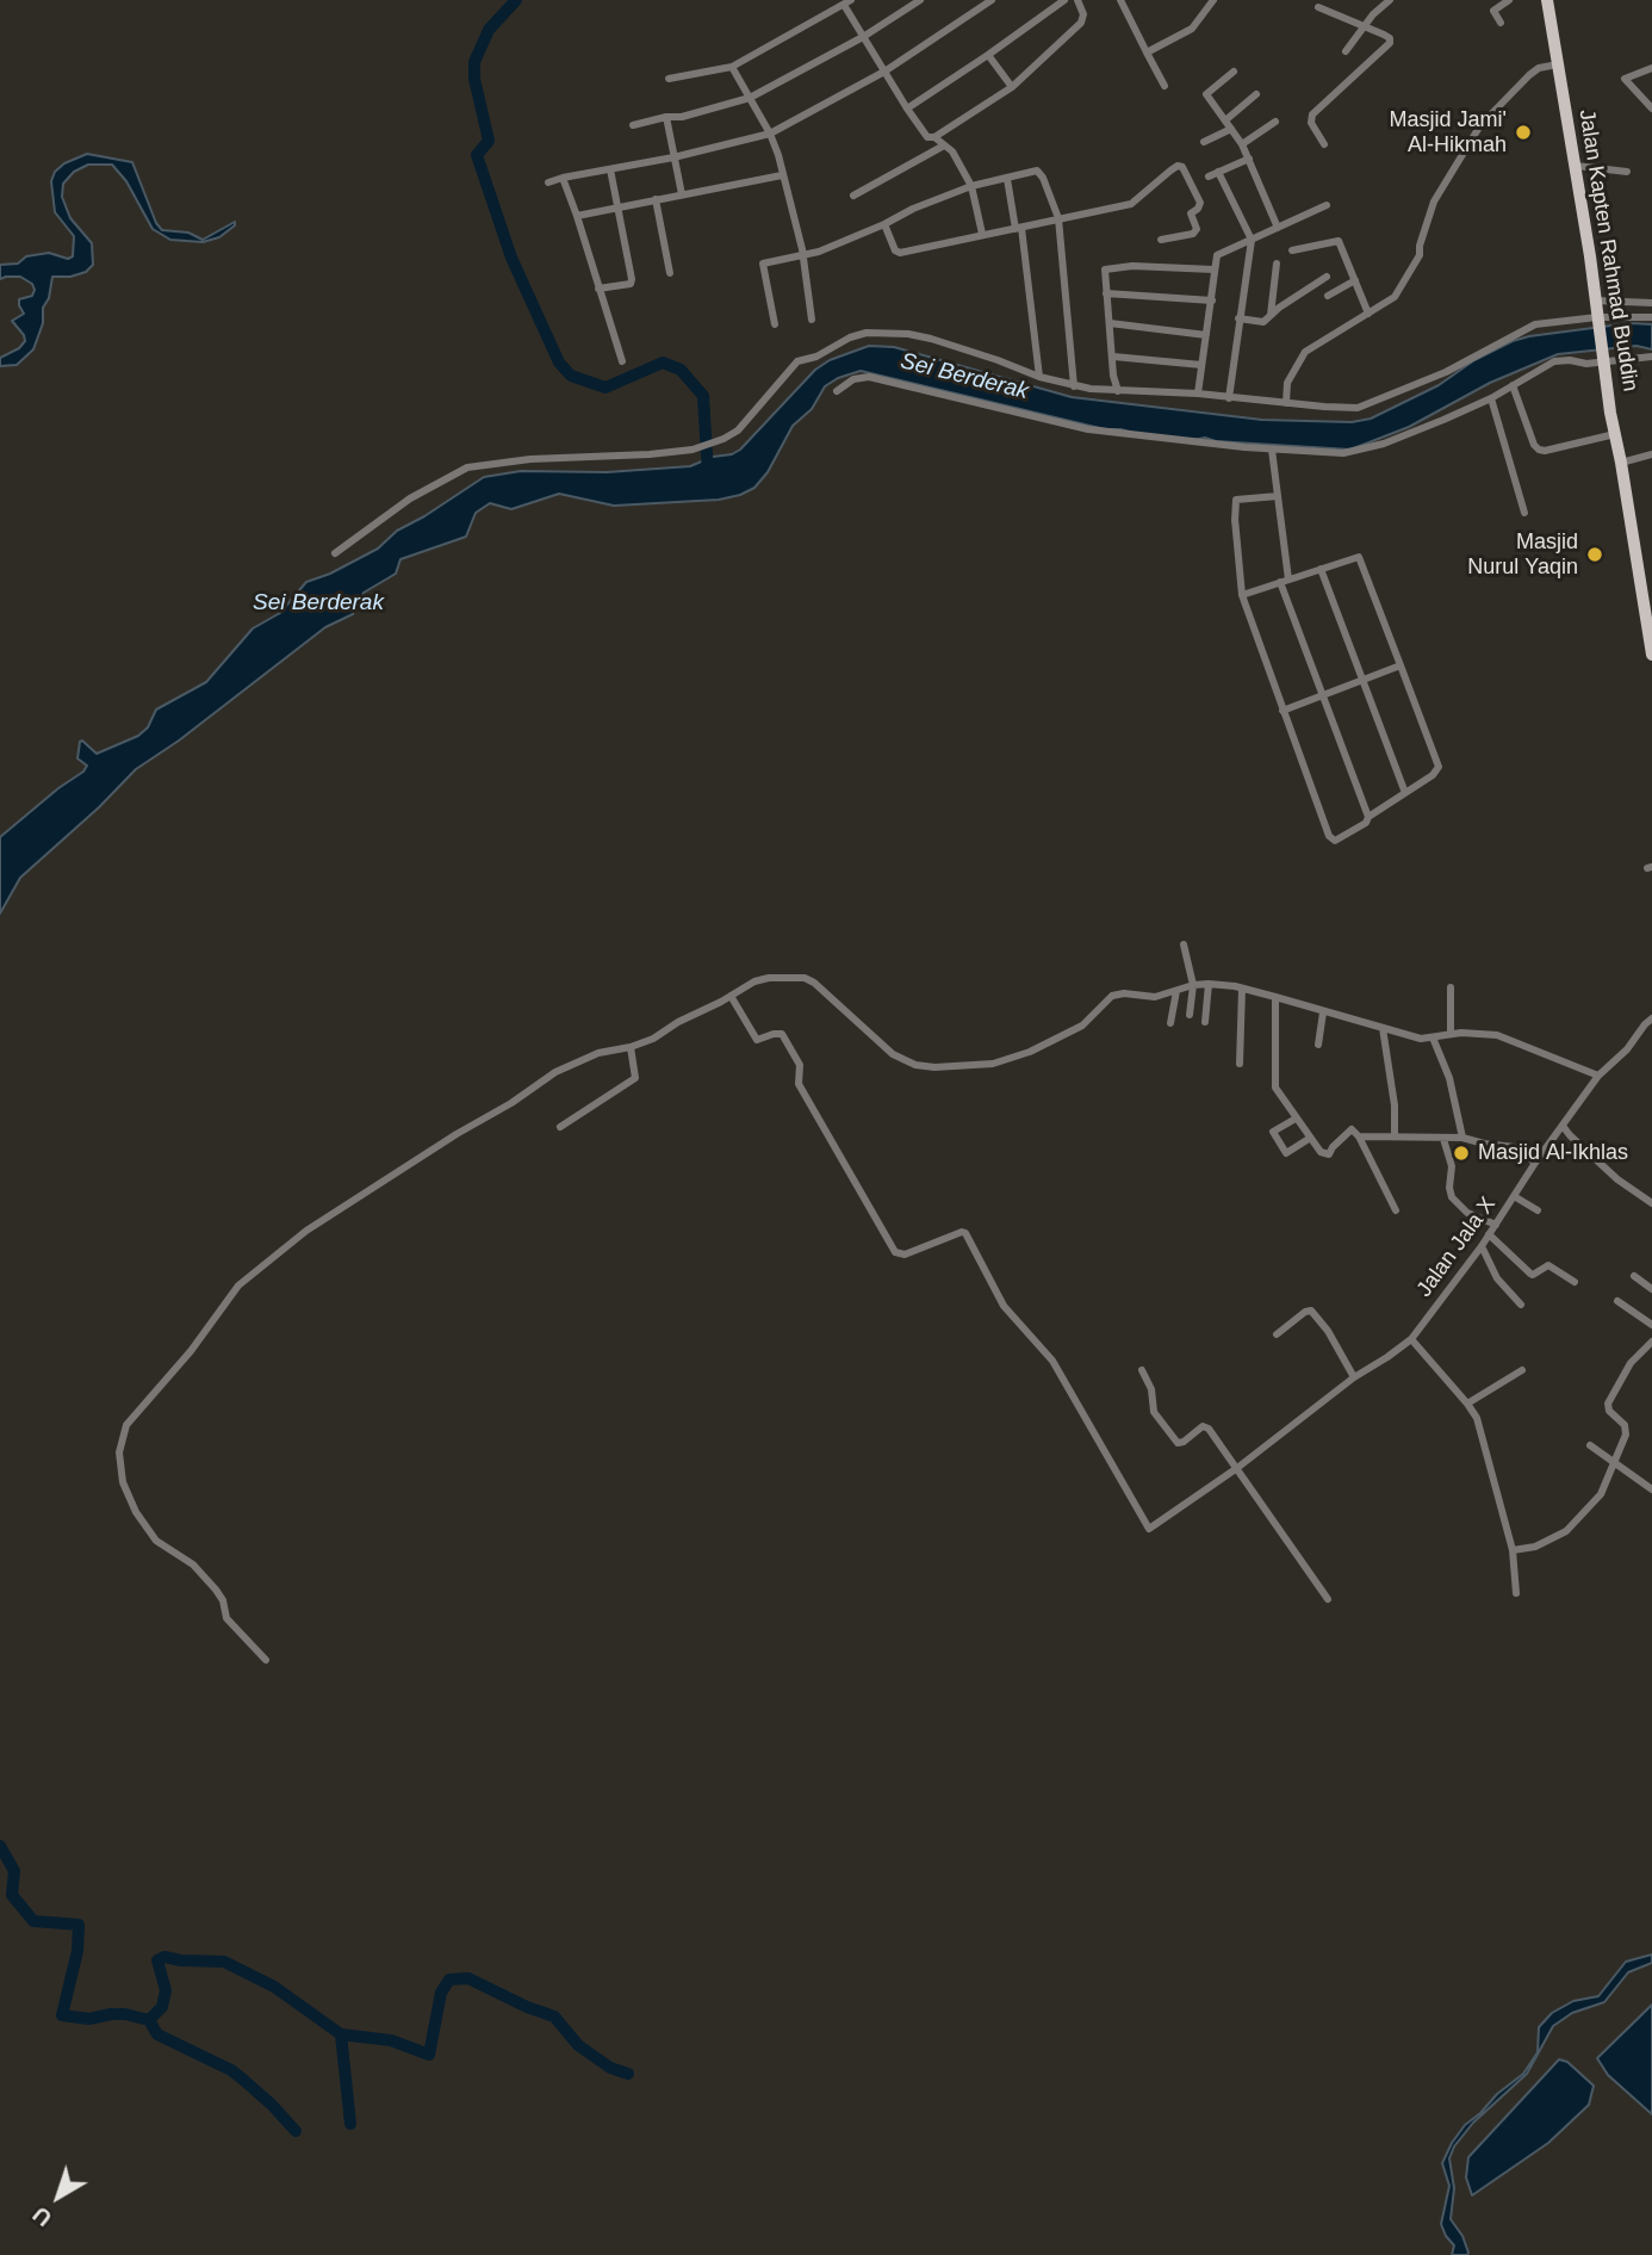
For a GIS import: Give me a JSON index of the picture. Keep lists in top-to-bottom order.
{
  "streets": {
    "main road": ["Jalan Kapten Rahmad Buddin"],
    "street": ["Jalan Jala X"]
  },
  "water": ["Sei Berderak"],
  "places": ["Masjid Jami' Al-Hikmah", "Masjid Nurul Yaqin", "Masjid Al-Ikhlas"],
  "north": "bottom left"
}
